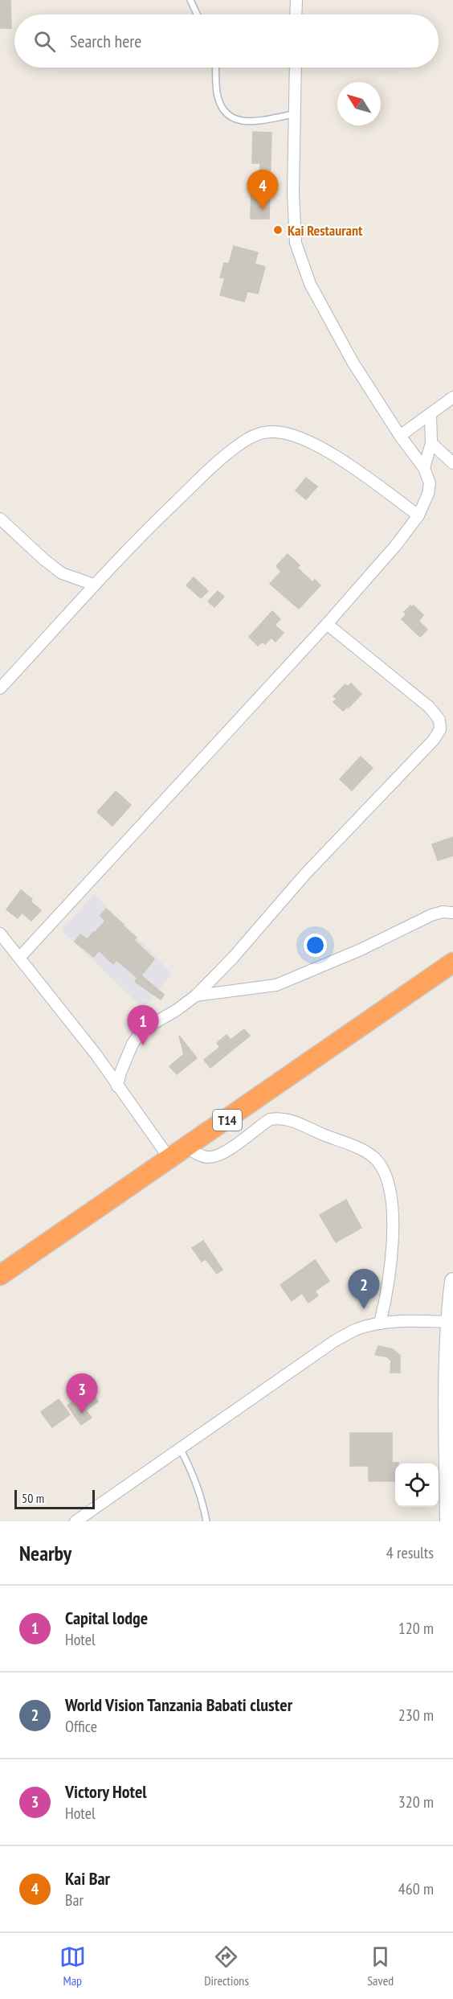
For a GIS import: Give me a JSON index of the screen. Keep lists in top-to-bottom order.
{
  "streets": {
    "highway": ["T14"]
  },
  "places": ["Kai Restaurant"],
  "scale_bar": "50 m",
  "north": "top left",
  "page": {
    "search": "Search here",
    "pins": [
      "4",
      "1",
      "2",
      "3"
    ],
    "scale": "50 m",
    "heading": ["Nearby", "4 results"],
    "list": [
      {
        "mark": "1",
        "name": "Capital lodge",
        "note": "Hotel",
        "value": "120 m"
      },
      {
        "mark": "2",
        "name": "World Vision Tanzania Babati cluster",
        "note": "Office",
        "value": "230 m"
      },
      {
        "mark": "3",
        "name": "Victory Hotel",
        "note": "Hotel",
        "value": "320 m"
      },
      {
        "mark": "4",
        "name": "Kai Bar",
        "note": "Bar",
        "value": "460 m"
      }
    ],
    "nav": ["Map", "Directions", "Saved"]
  }
}
